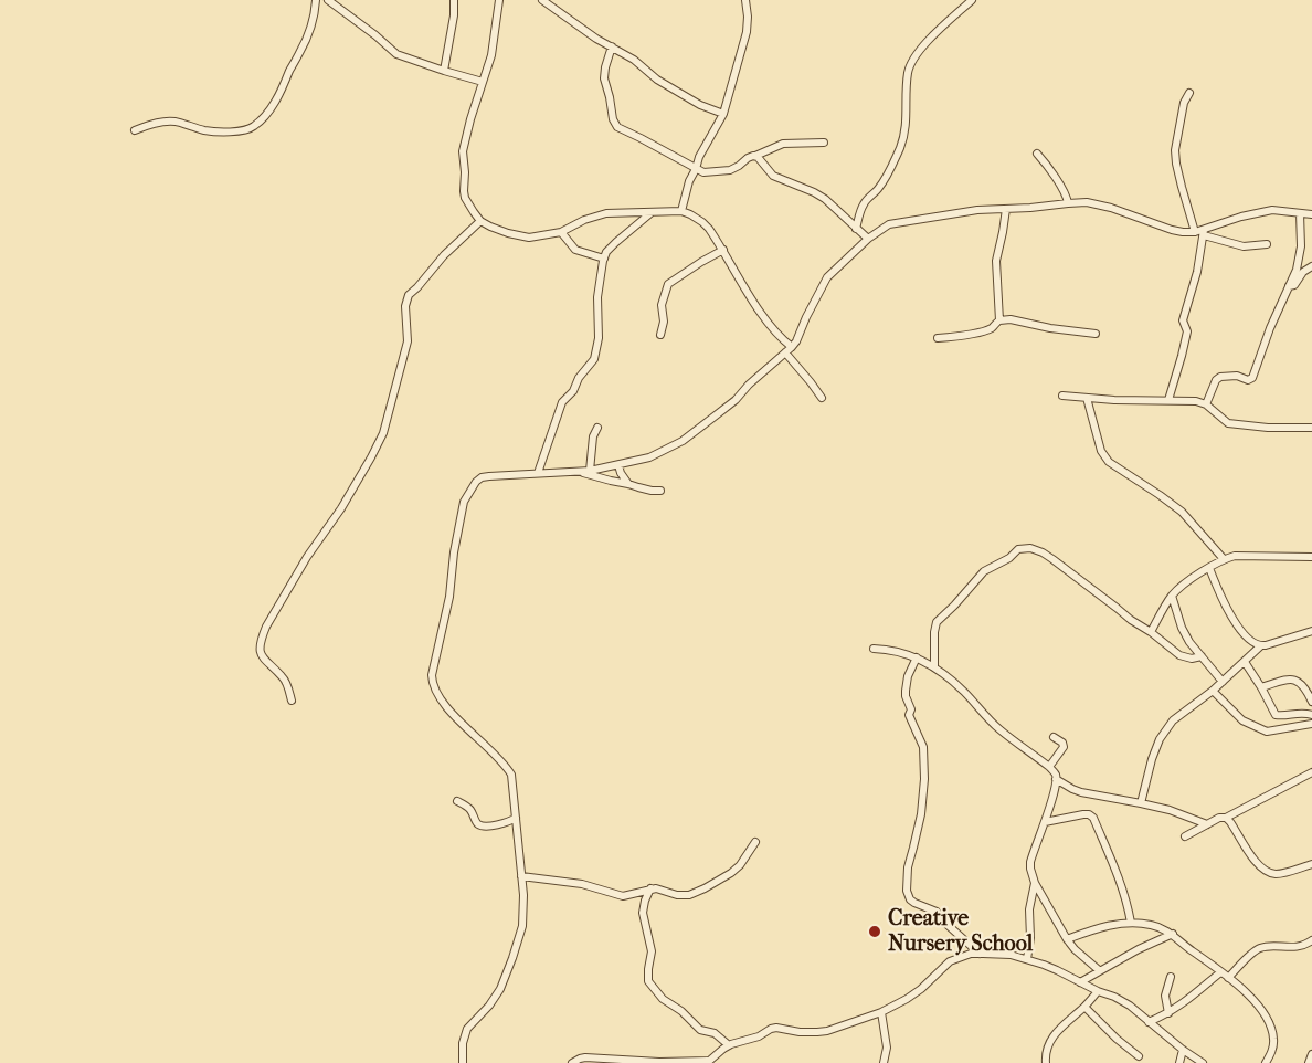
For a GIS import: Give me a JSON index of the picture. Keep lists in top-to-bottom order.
{
  "places": ["Creative Nursery School"]
}
